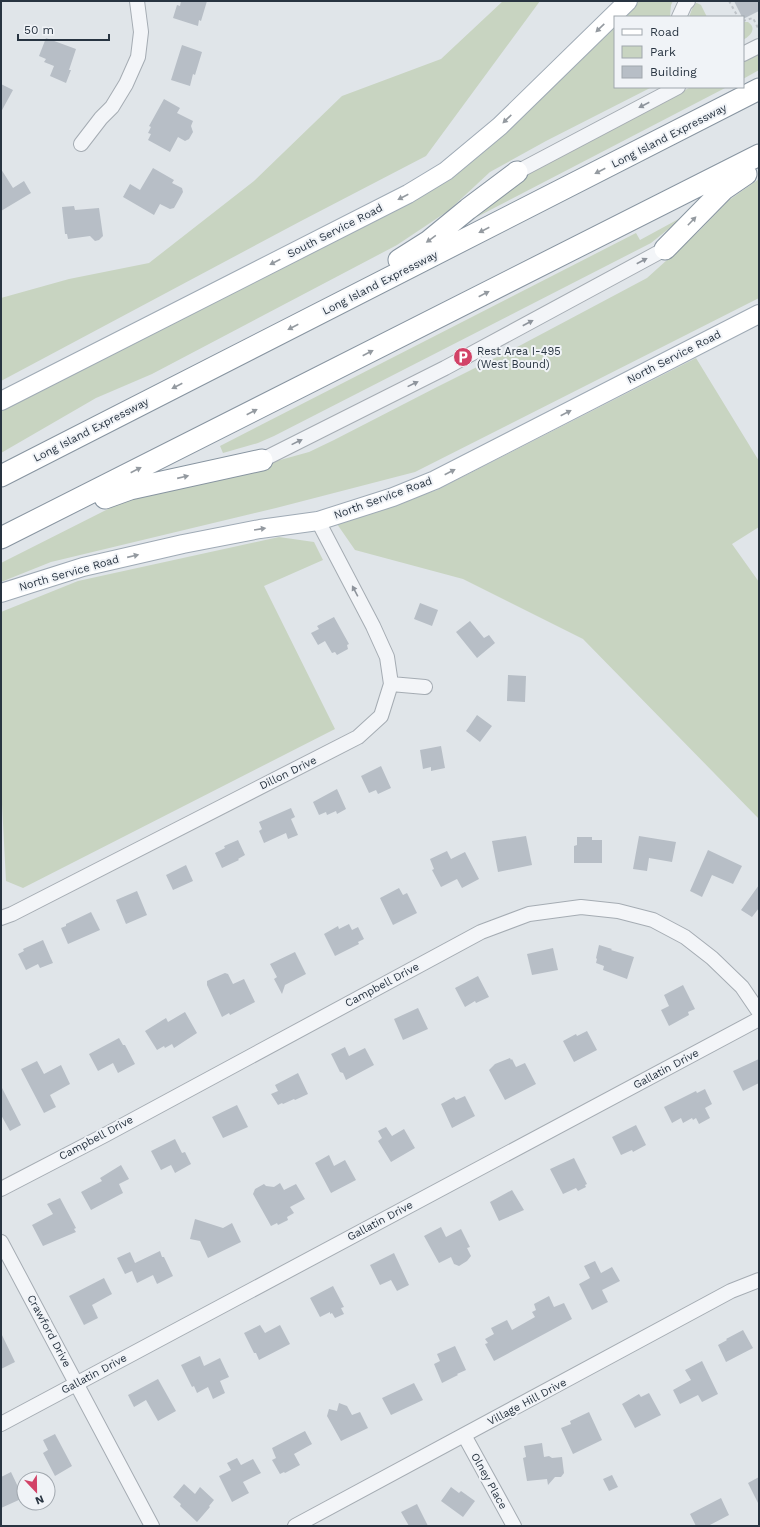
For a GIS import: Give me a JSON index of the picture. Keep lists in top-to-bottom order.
{
  "streets": {
    "highway": ["Long Island Expressway"],
    "main road": ["South Service Road", "North Service Road"],
    "street": [
      "Dillon Drive",
      "Campbell Drive",
      "Gallatin Drive",
      "Crawford Drive",
      "Village Hill Drive",
      "Olney Place"
    ]
  },
  "crossings": [
    ["North Service Road", "Dillon Drive"],
    ["Gallatin Drive", "Crawford Drive"],
    ["Village Hill Drive", "Olney Place"]
  ],
  "one_way": ["South Service Road", "North Service Road"],
  "places": {
    "parking": ["Rest Area I-495 (West Bound)"]
  },
  "legend": ["Road", "Park", "Building"],
  "scale_bar": "50 m",
  "north": "bottom"
}
